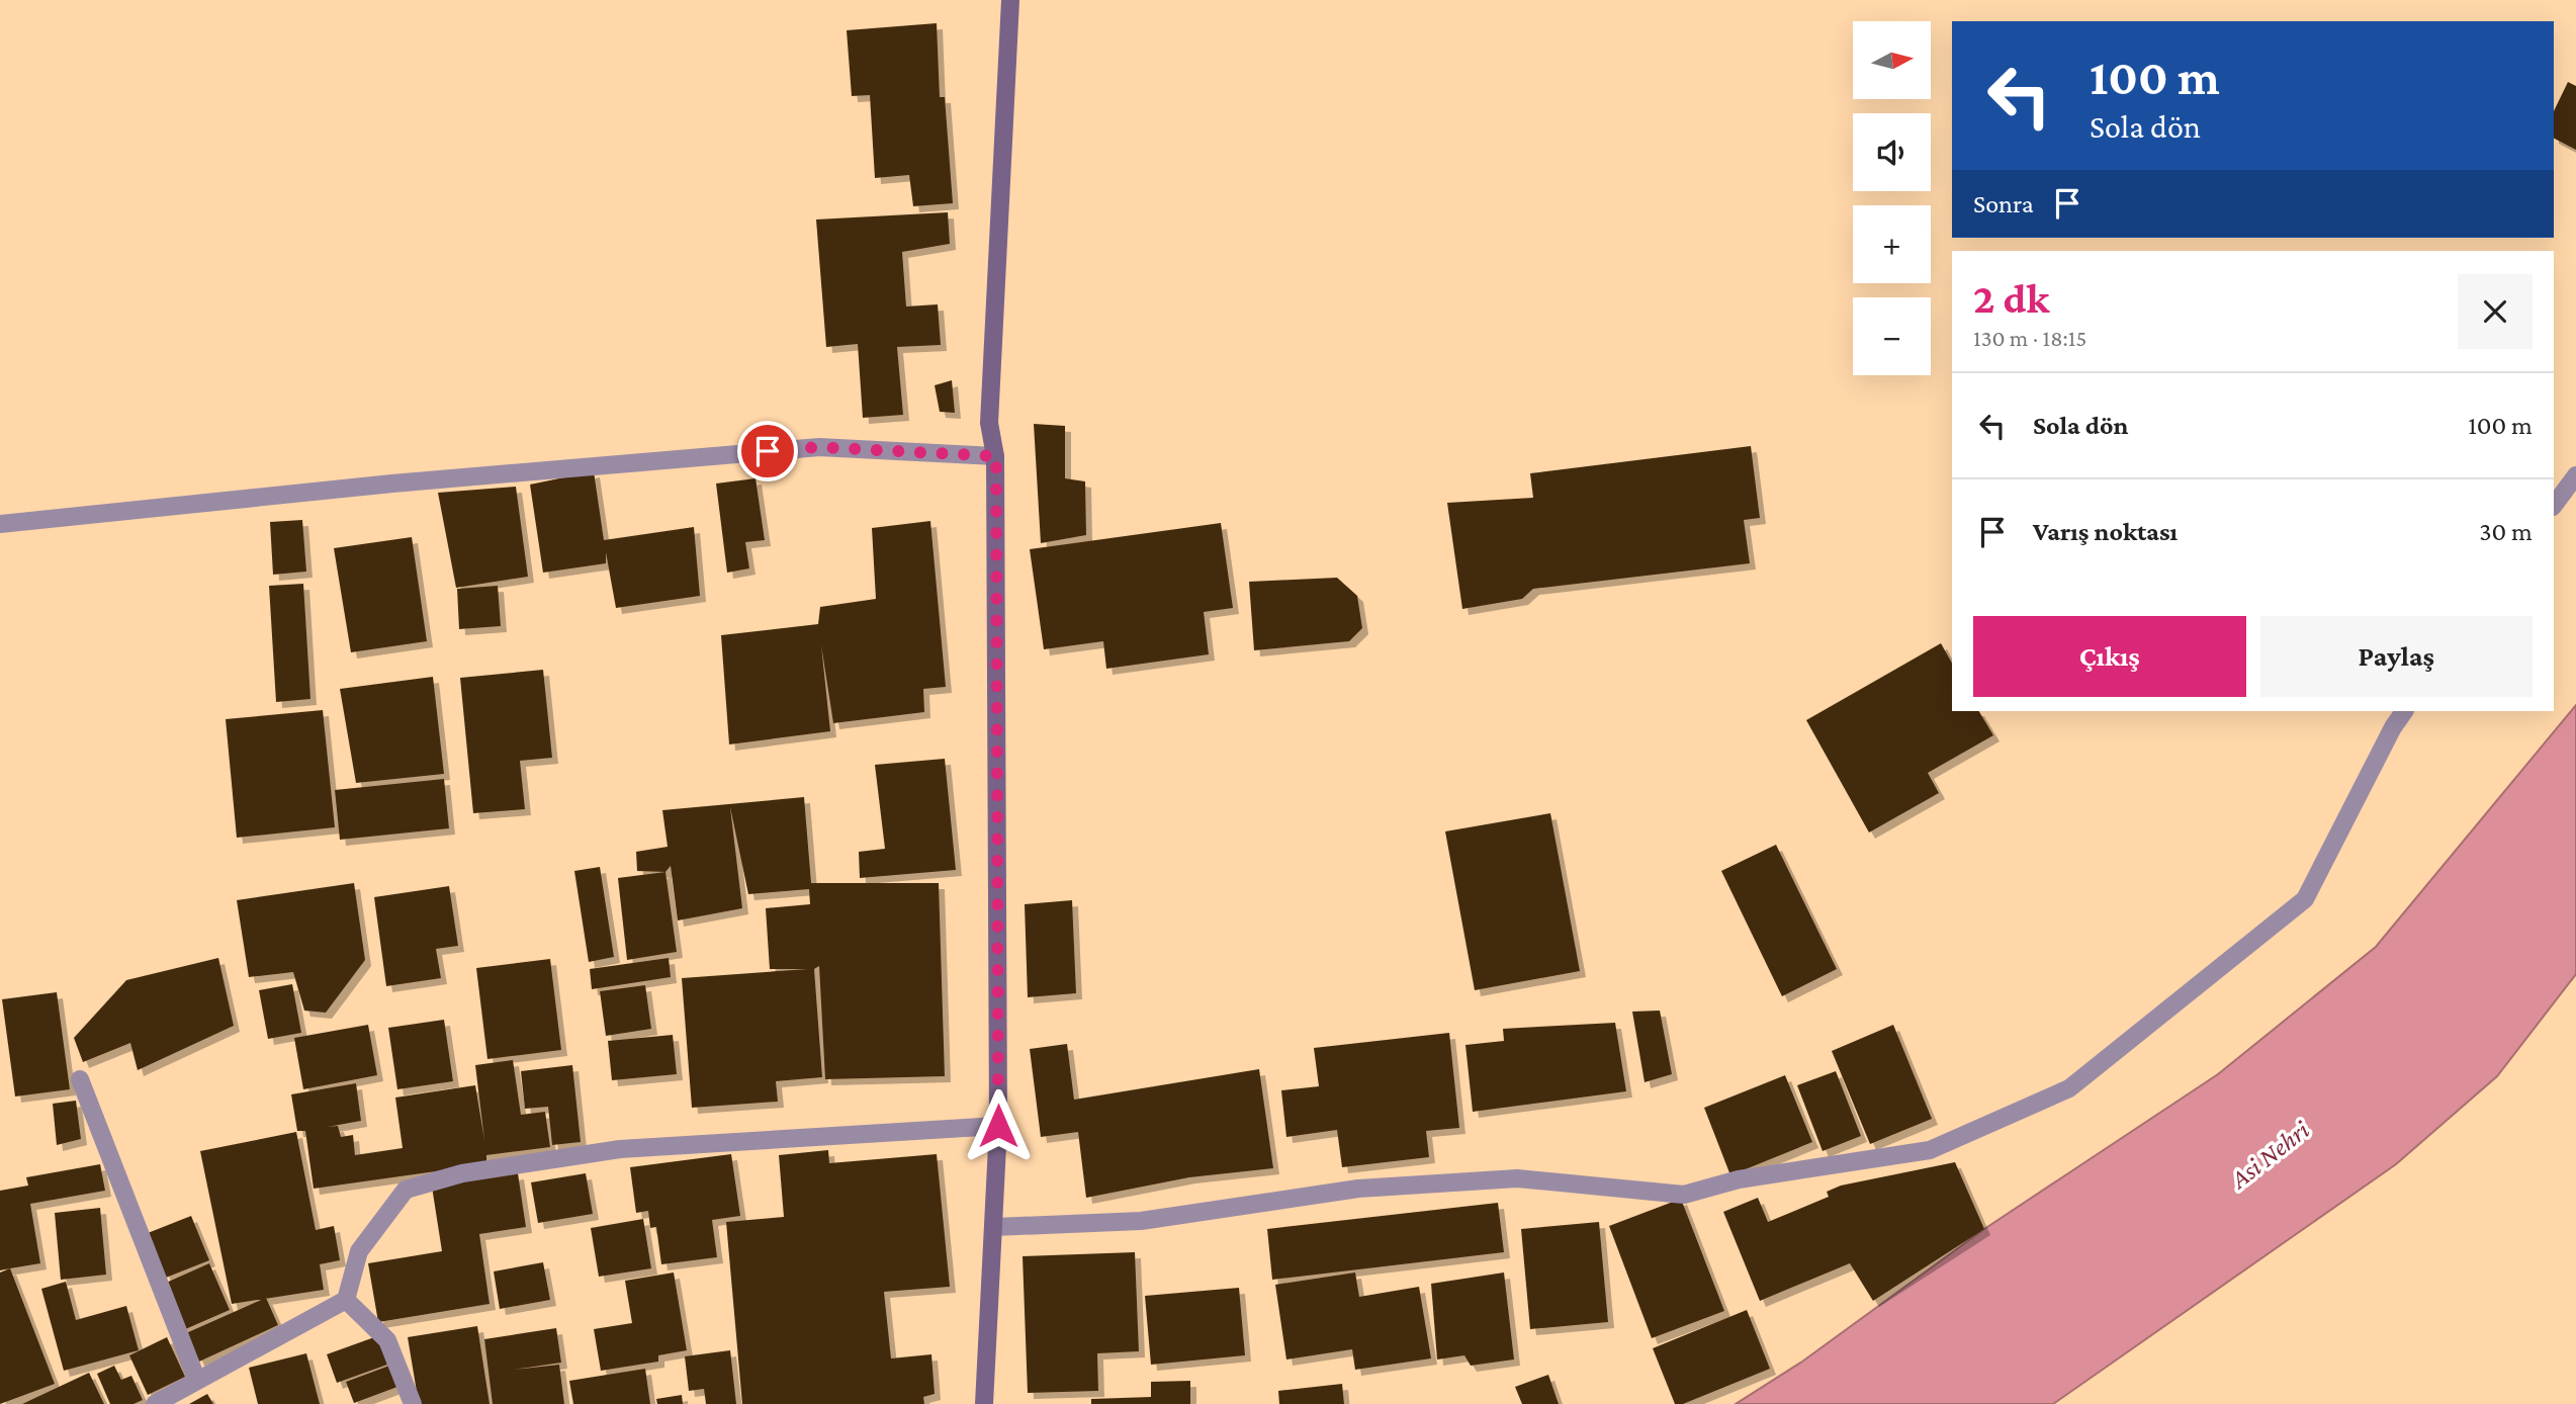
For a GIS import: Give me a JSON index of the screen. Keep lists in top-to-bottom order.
{
  "water": ["Asi Nehri"],
  "north": "right",
  "page": {
    "map_buttons": ["+", "−"],
    "turn": ["100 m", "Sola dön"],
    "then": "Sonra",
    "heading": ["2 dk", "130 m · 18:15"],
    "list": [
      {
        "name": "Sola dön",
        "value": "100 m"
      },
      {
        "name": "Varış noktası",
        "value": "30 m"
      }
    ],
    "buttons": ["Çıkış", "Paylaş"]
  }
}
